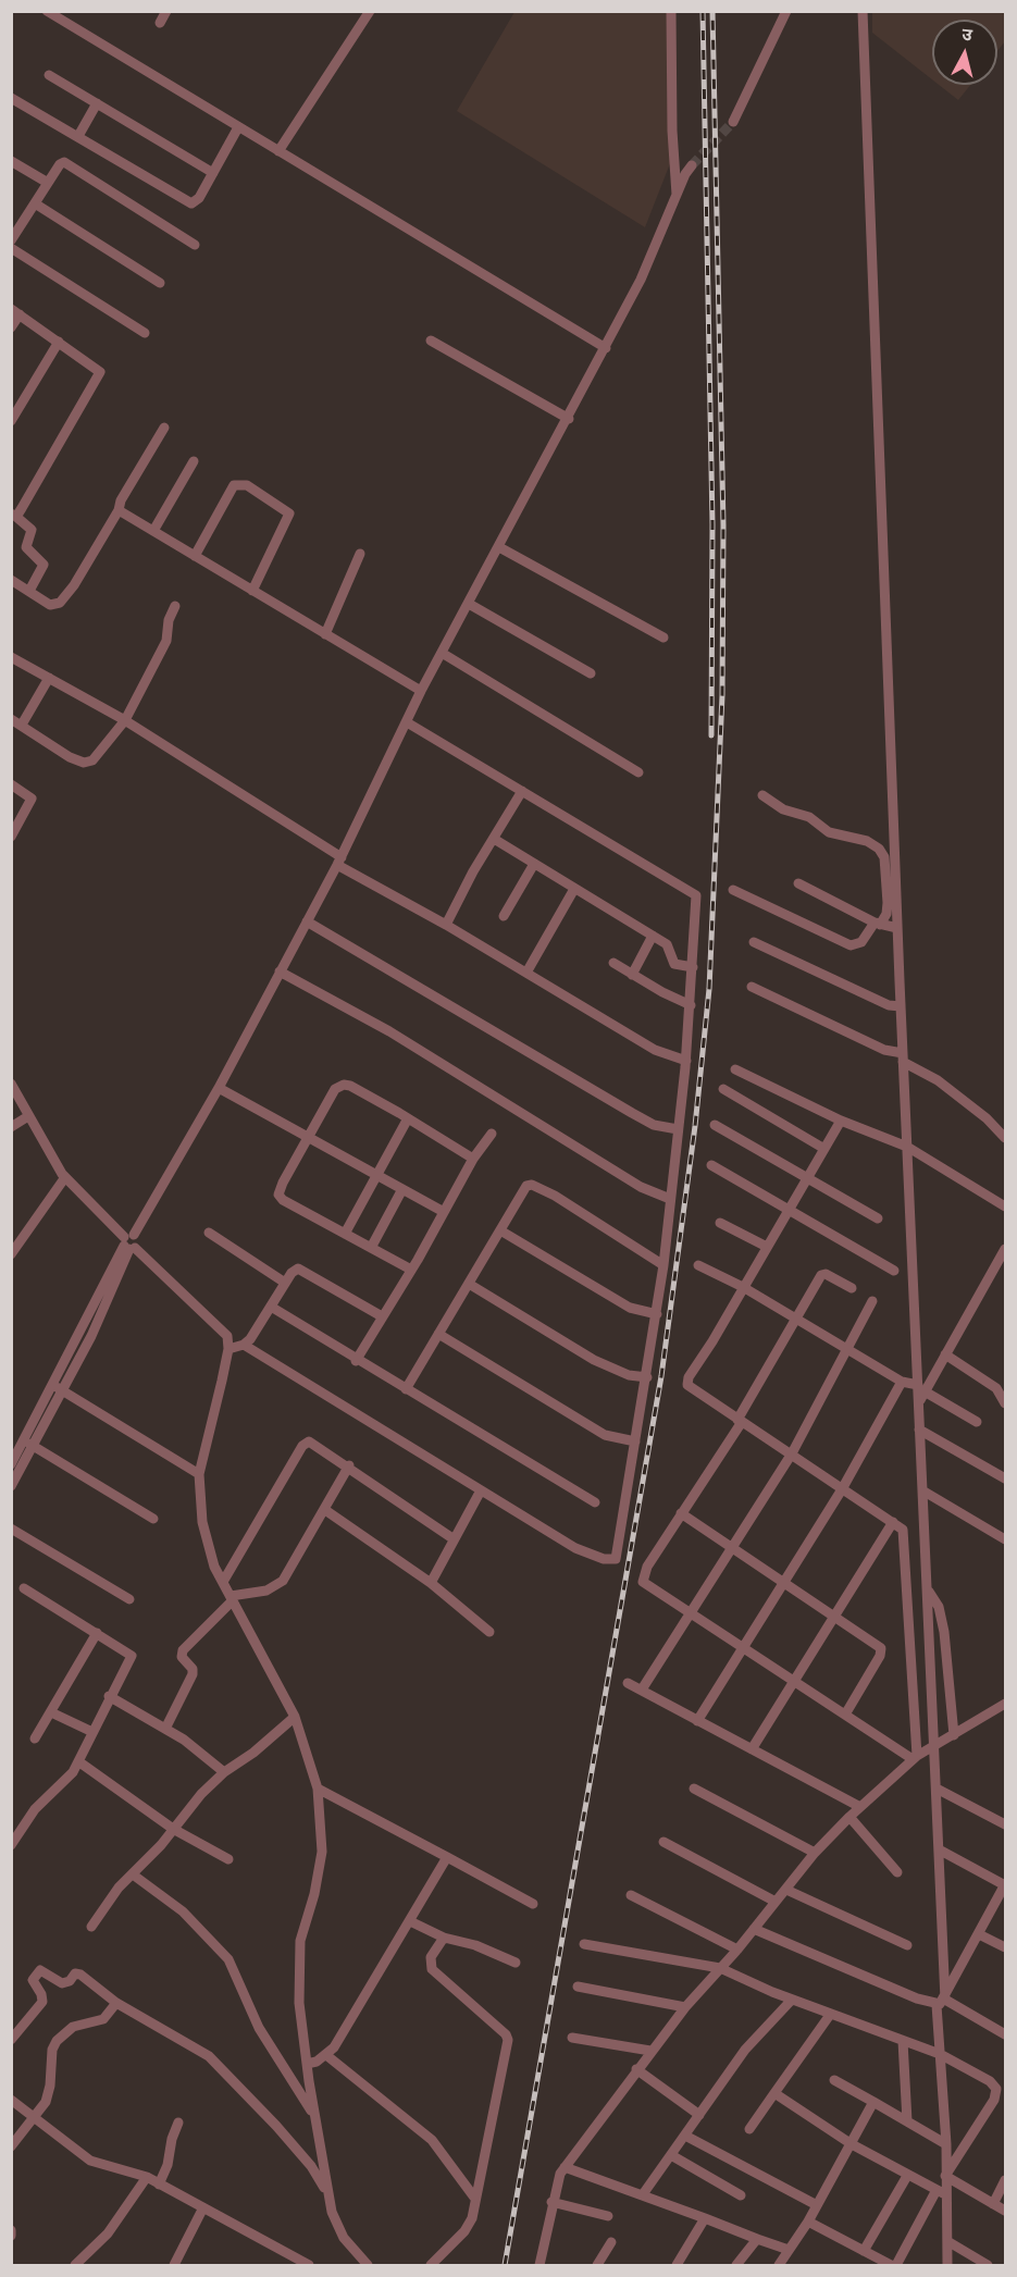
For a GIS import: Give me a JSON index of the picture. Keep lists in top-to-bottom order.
{
  "north": "top"
}
